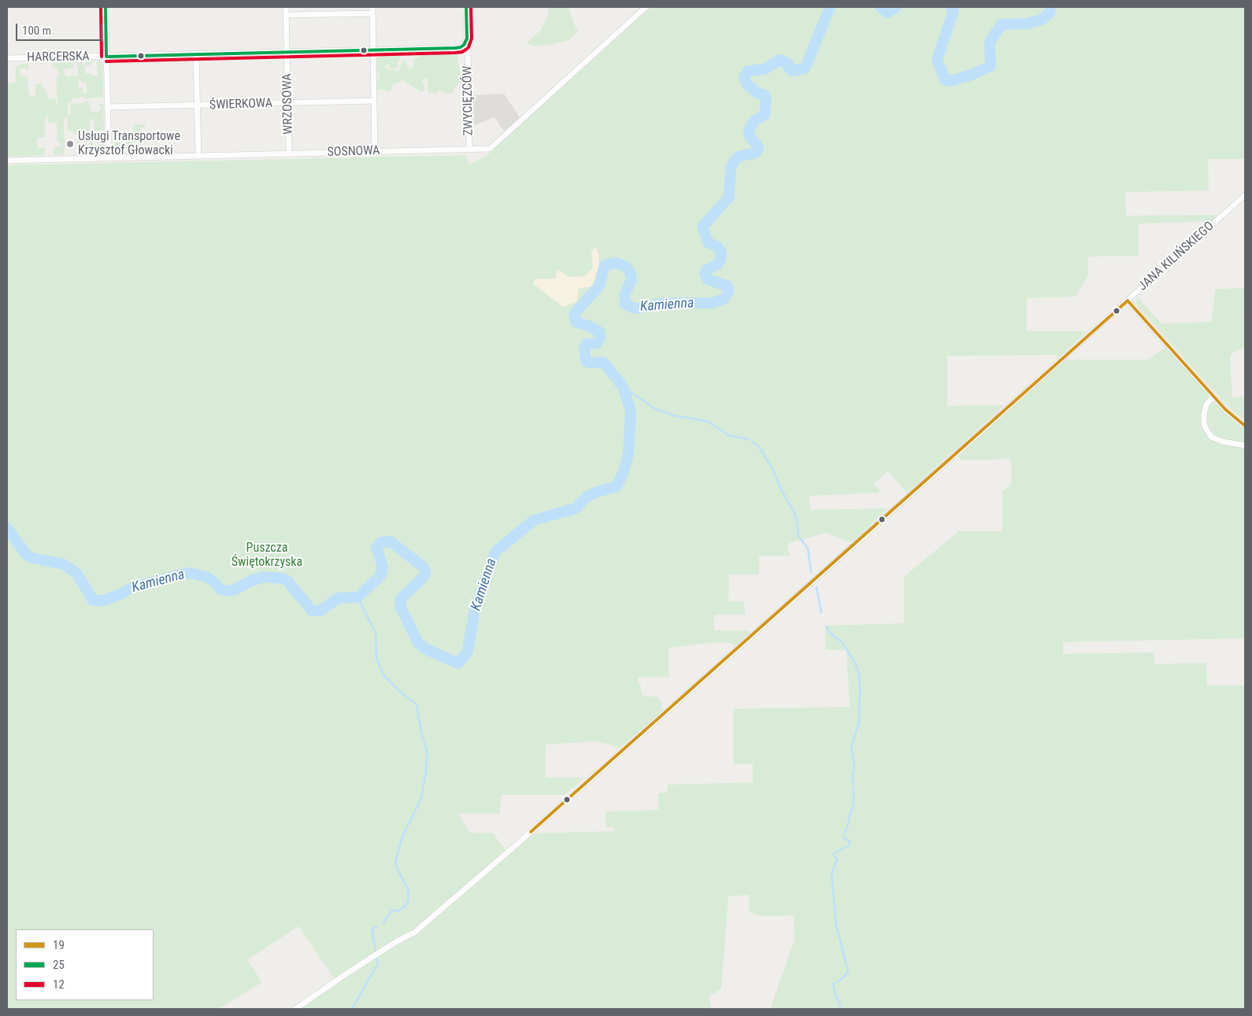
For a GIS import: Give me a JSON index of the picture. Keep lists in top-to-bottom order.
{
  "streets": {
    "street": [
      "HARCERSKA",
      "ZWYCIĘZCÓW",
      "WRZOSOWA",
      "ŚWIERKOWA",
      "SOSNOWA",
      "JANA KILIŃSKIEGO"
    ]
  },
  "crossings": [
    ["HARCERSKA", "ZWYCIĘZCÓW"],
    ["HARCERSKA", "WRZOSOWA"],
    ["ZWYCIĘZCÓW", "SOSNOWA"],
    ["WRZOSOWA", "ŚWIERKOWA"],
    ["WRZOSOWA", "SOSNOWA"]
  ],
  "water": ["Kamienna"],
  "parks": ["Puszcza Świętokrzyska"],
  "places": ["Usługi Transportowe Krzysztof Głowacki"],
  "lines": ["transit line 25", "transit line 12", "transit line 19"],
  "legend": ["19", "25", "12"],
  "scale_bar": "100 m"
}
